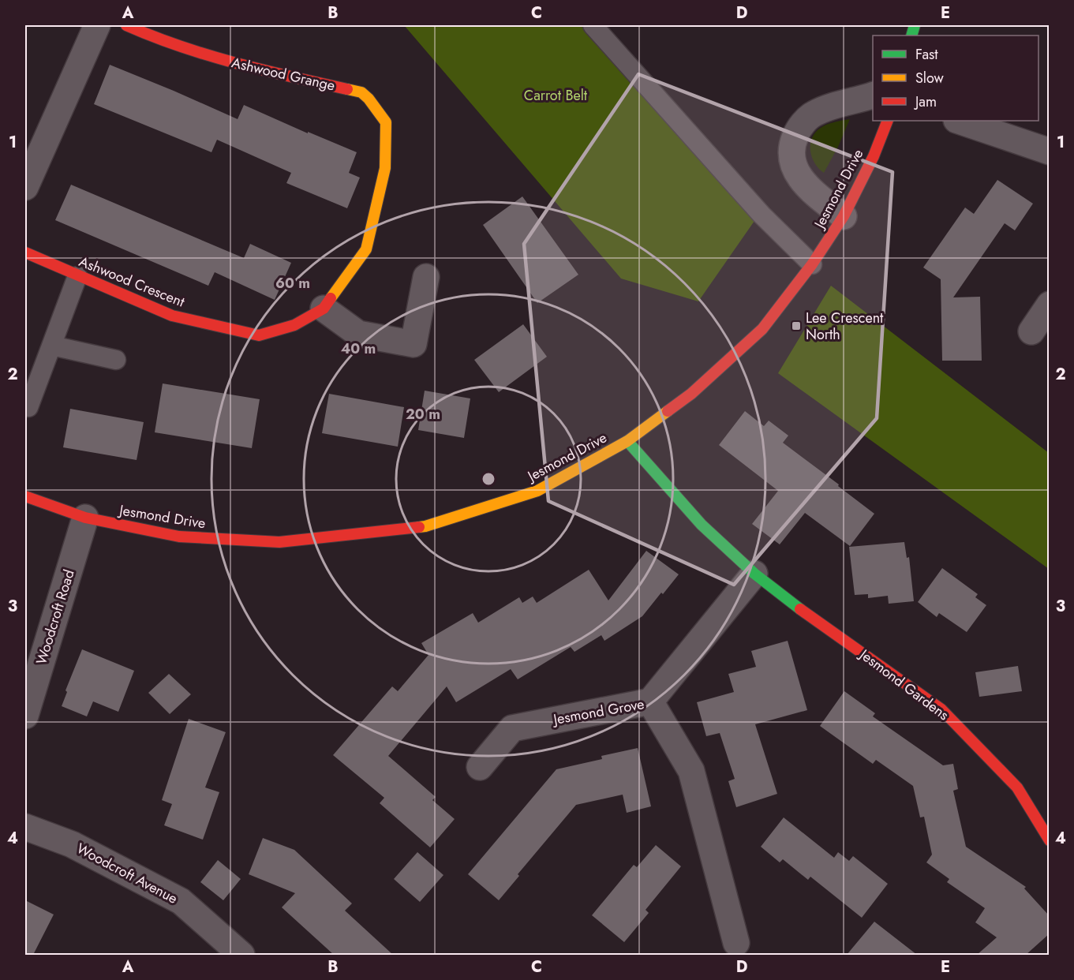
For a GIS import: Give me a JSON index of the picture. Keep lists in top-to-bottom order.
{
  "streets": {
    "street": [
      "Ashwood Grange",
      "Jesmond Drive",
      "Ashwood Crescent",
      "Woodcroft Road",
      "Jesmond Gardens",
      "Jesmond Grove",
      "Woodcroft Avenue"
    ]
  },
  "crossings": [
    ["Ashwood Grange", "Ashwood Crescent"],
    ["Jesmond Drive", "Woodcroft Road"],
    ["Jesmond Drive", "Jesmond Gardens"]
  ],
  "parks": ["Carrot Belt"],
  "places": {
    "transit": ["Lee Crescent North"]
  },
  "legend": ["Fast", "Slow", "Jam"],
  "grid": {
    "columns": [
      "A",
      "B",
      "C",
      "D",
      "E"
    ],
    "rows": [
      "1",
      "2",
      "3",
      "4"
    ]
  },
  "rings": ["60 m", "40 m", "20 m"]
}
